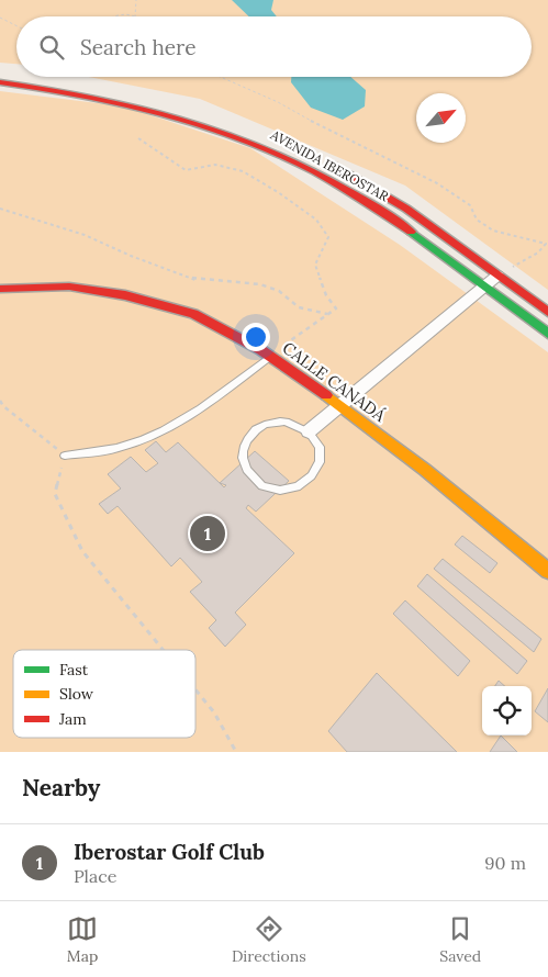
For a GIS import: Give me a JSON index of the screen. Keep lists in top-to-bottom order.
{
  "streets": {
    "street": ["AVENIDA IBEROSTAR", "CALLE CANADÁ"]
  },
  "legend": ["Fast", "Slow", "Jam"],
  "north": "top right",
  "page": {
    "search": "Search here",
    "pins": "1",
    "heading": "Nearby",
    "list": [
      {
        "mark": "1",
        "name": "Iberostar Golf Club",
        "note": "Place",
        "value": "90 m"
      }
    ],
    "nav": ["Map", "Directions", "Saved"]
  }
}
